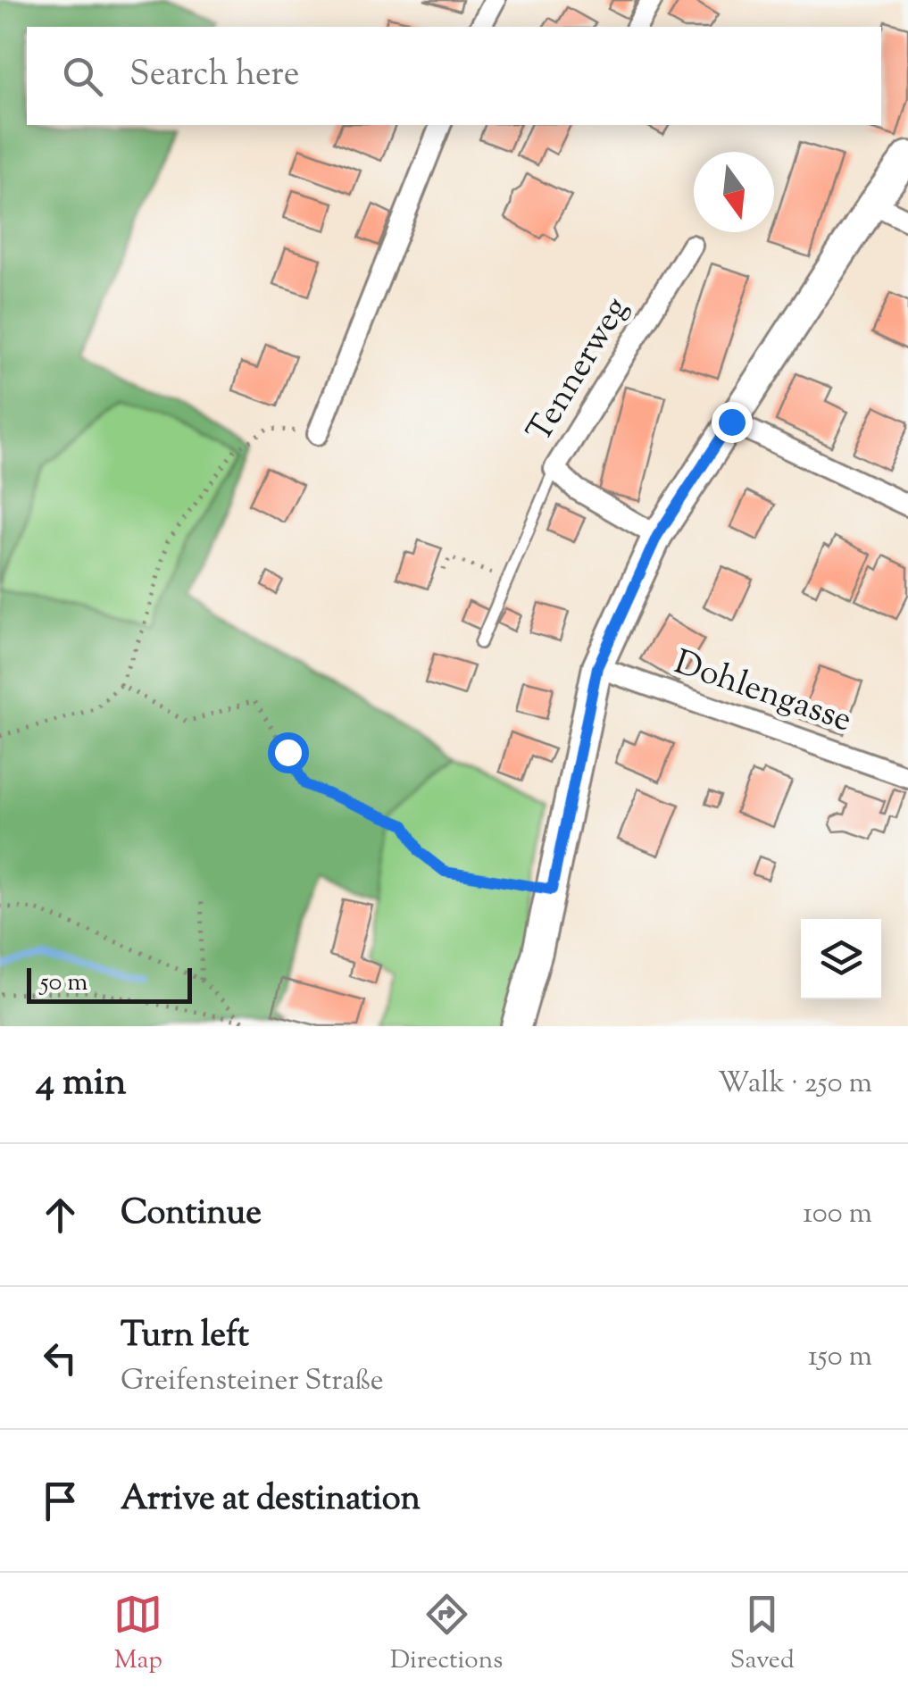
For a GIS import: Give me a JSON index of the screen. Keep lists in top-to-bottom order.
{
  "streets": {
    "street": ["Tennerweg", "Dohlengasse"]
  },
  "scale_bar": "50 m",
  "north": "bottom",
  "page": {
    "search": "Search here",
    "scale": "50 m",
    "heading": ["4 min", "Walk · 250 m"],
    "list": [
      ["Continue", "100 m"],
      ["Turn left", "Greifensteiner Straße", "150 m"],
      "Arrive at destination"
    ],
    "nav": ["Map", "Directions", "Saved"]
  }
}
